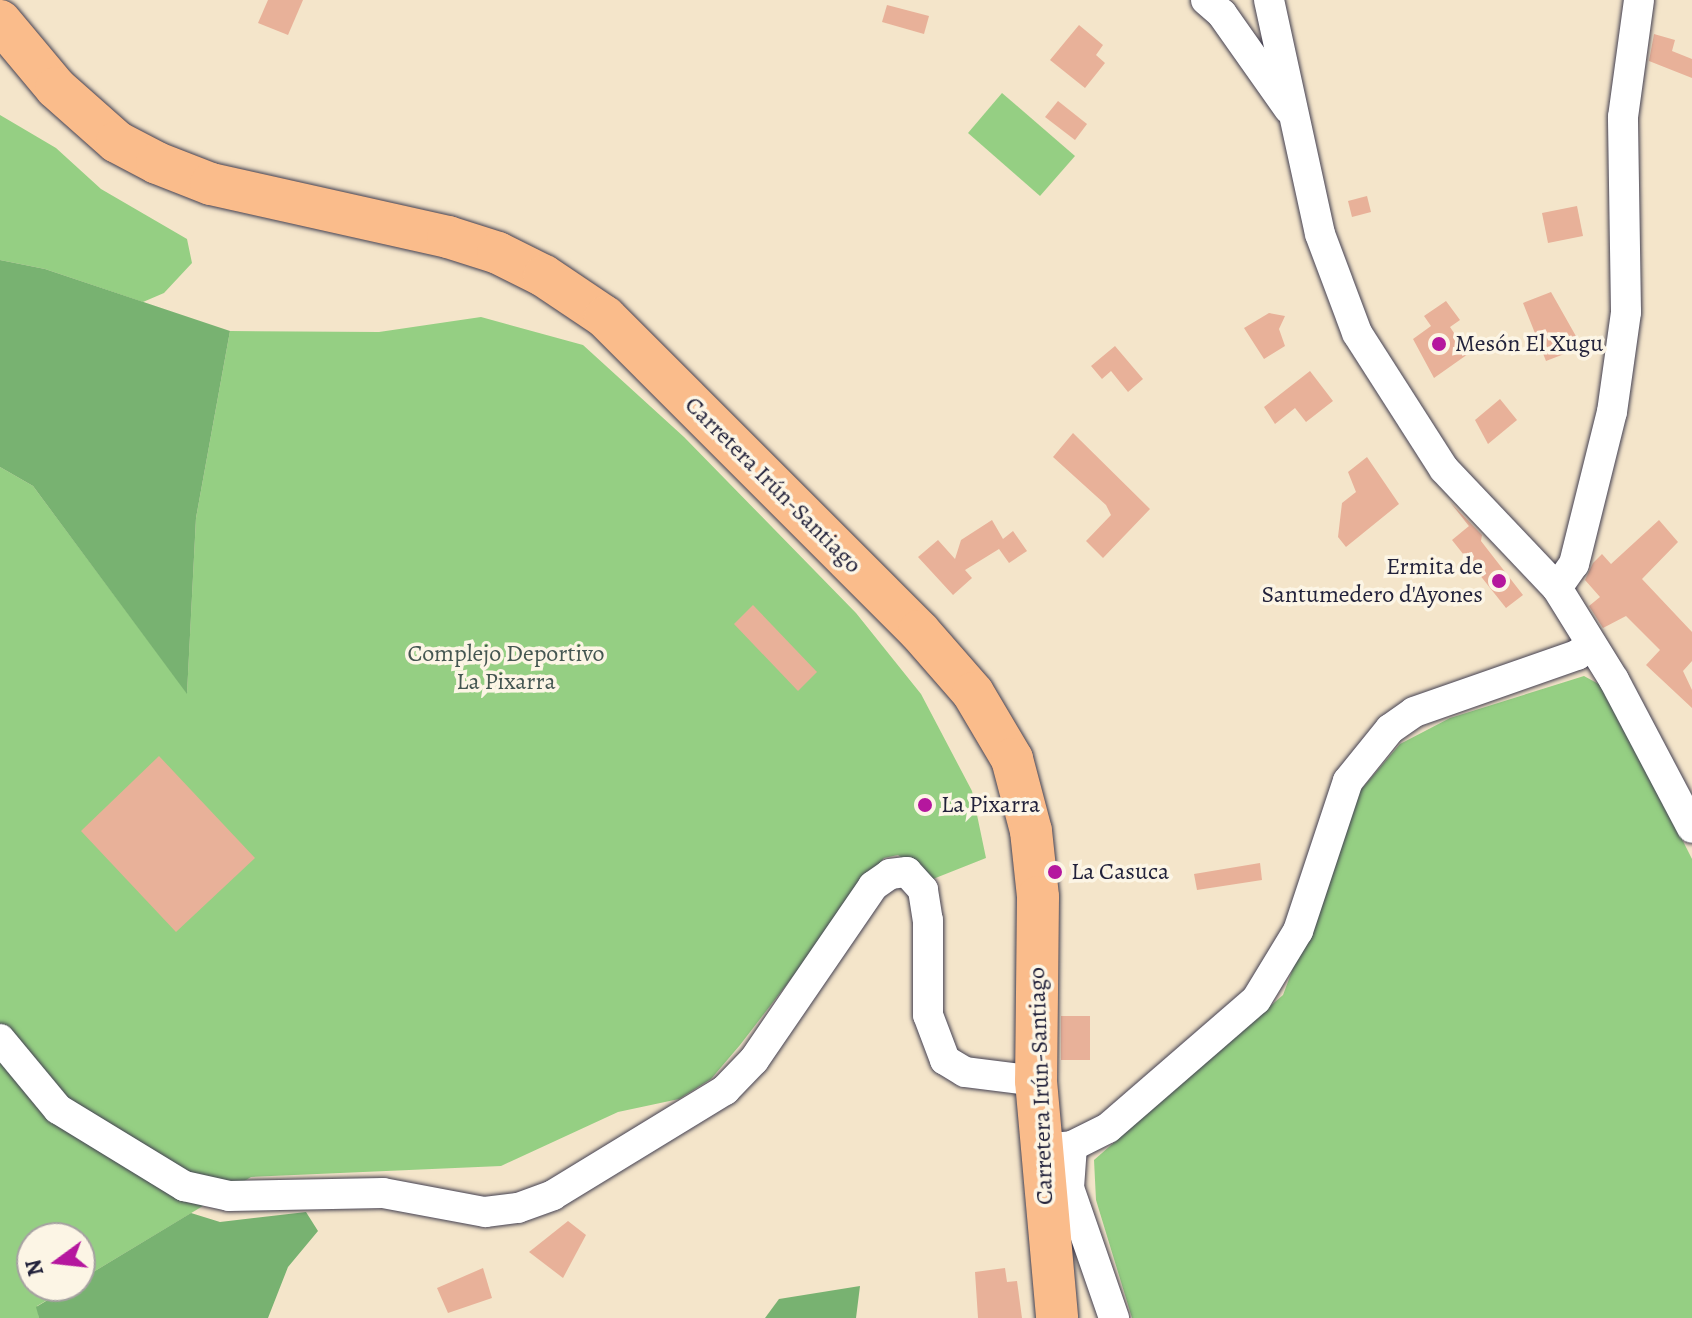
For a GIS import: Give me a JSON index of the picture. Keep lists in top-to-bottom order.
{
  "streets": {
    "highway": ["Carretera Irún-Santiago"]
  },
  "parks": ["Complejo Deportivo La Pixarra"],
  "places": [
    "Mesón El Xugu",
    "Ermita de Santumedero d'Ayones",
    "La Pixarra",
    "La Casuca"
  ],
  "north": "left"
}
